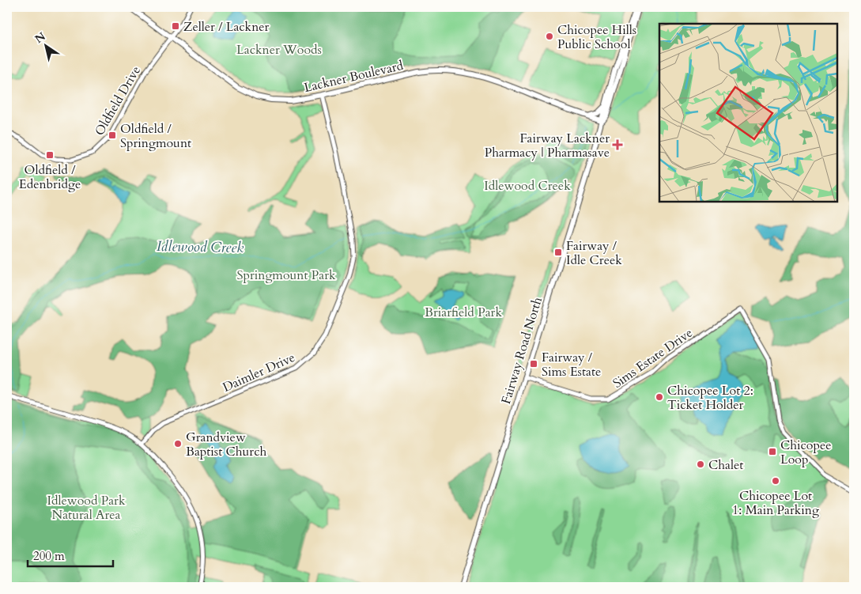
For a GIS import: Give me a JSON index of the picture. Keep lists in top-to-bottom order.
{
  "streets": {
    "main road": ["Lackner Boulevard", "Fairway Road North"],
    "street": ["Oldfield Drive", "Sims Estate Drive", "Daimler Drive"]
  },
  "crossings": [
    ["Lackner Boulevard", "Oldfield Drive"],
    ["Lackner Boulevard", "Fairway Road North"],
    ["Lackner Boulevard", "Daimler Drive"],
    ["Fairway Road North", "Sims Estate Drive"]
  ],
  "water": ["Idlewood Creek"],
  "parks": [
    "Lackner Woods",
    "Idlewood Creek",
    "Springmount Park",
    "Briarfield Park",
    "Idlewood Park Natural Area"
  ],
  "places": {
    "transit": [
      "Zeller / Lackner",
      "Oldfield / Springmount",
      "Oldfield / Edenbridge",
      "Fairway / Idle Creek",
      "Fairway / Sims Estate",
      "Chicopee Loop"
    ],
    "other": [
      "Chicopee Hills Public School",
      "Chicopee Lot 2: Ticket Holder",
      "Grandview Baptist Church",
      "Chalet",
      "Chicopee Lot 1: Main Parking"
    ],
    "health": ["Fairway Lackner Pharmacy | Pharmasave"]
  },
  "scale_bar": "200 m",
  "north": "top left"
}
